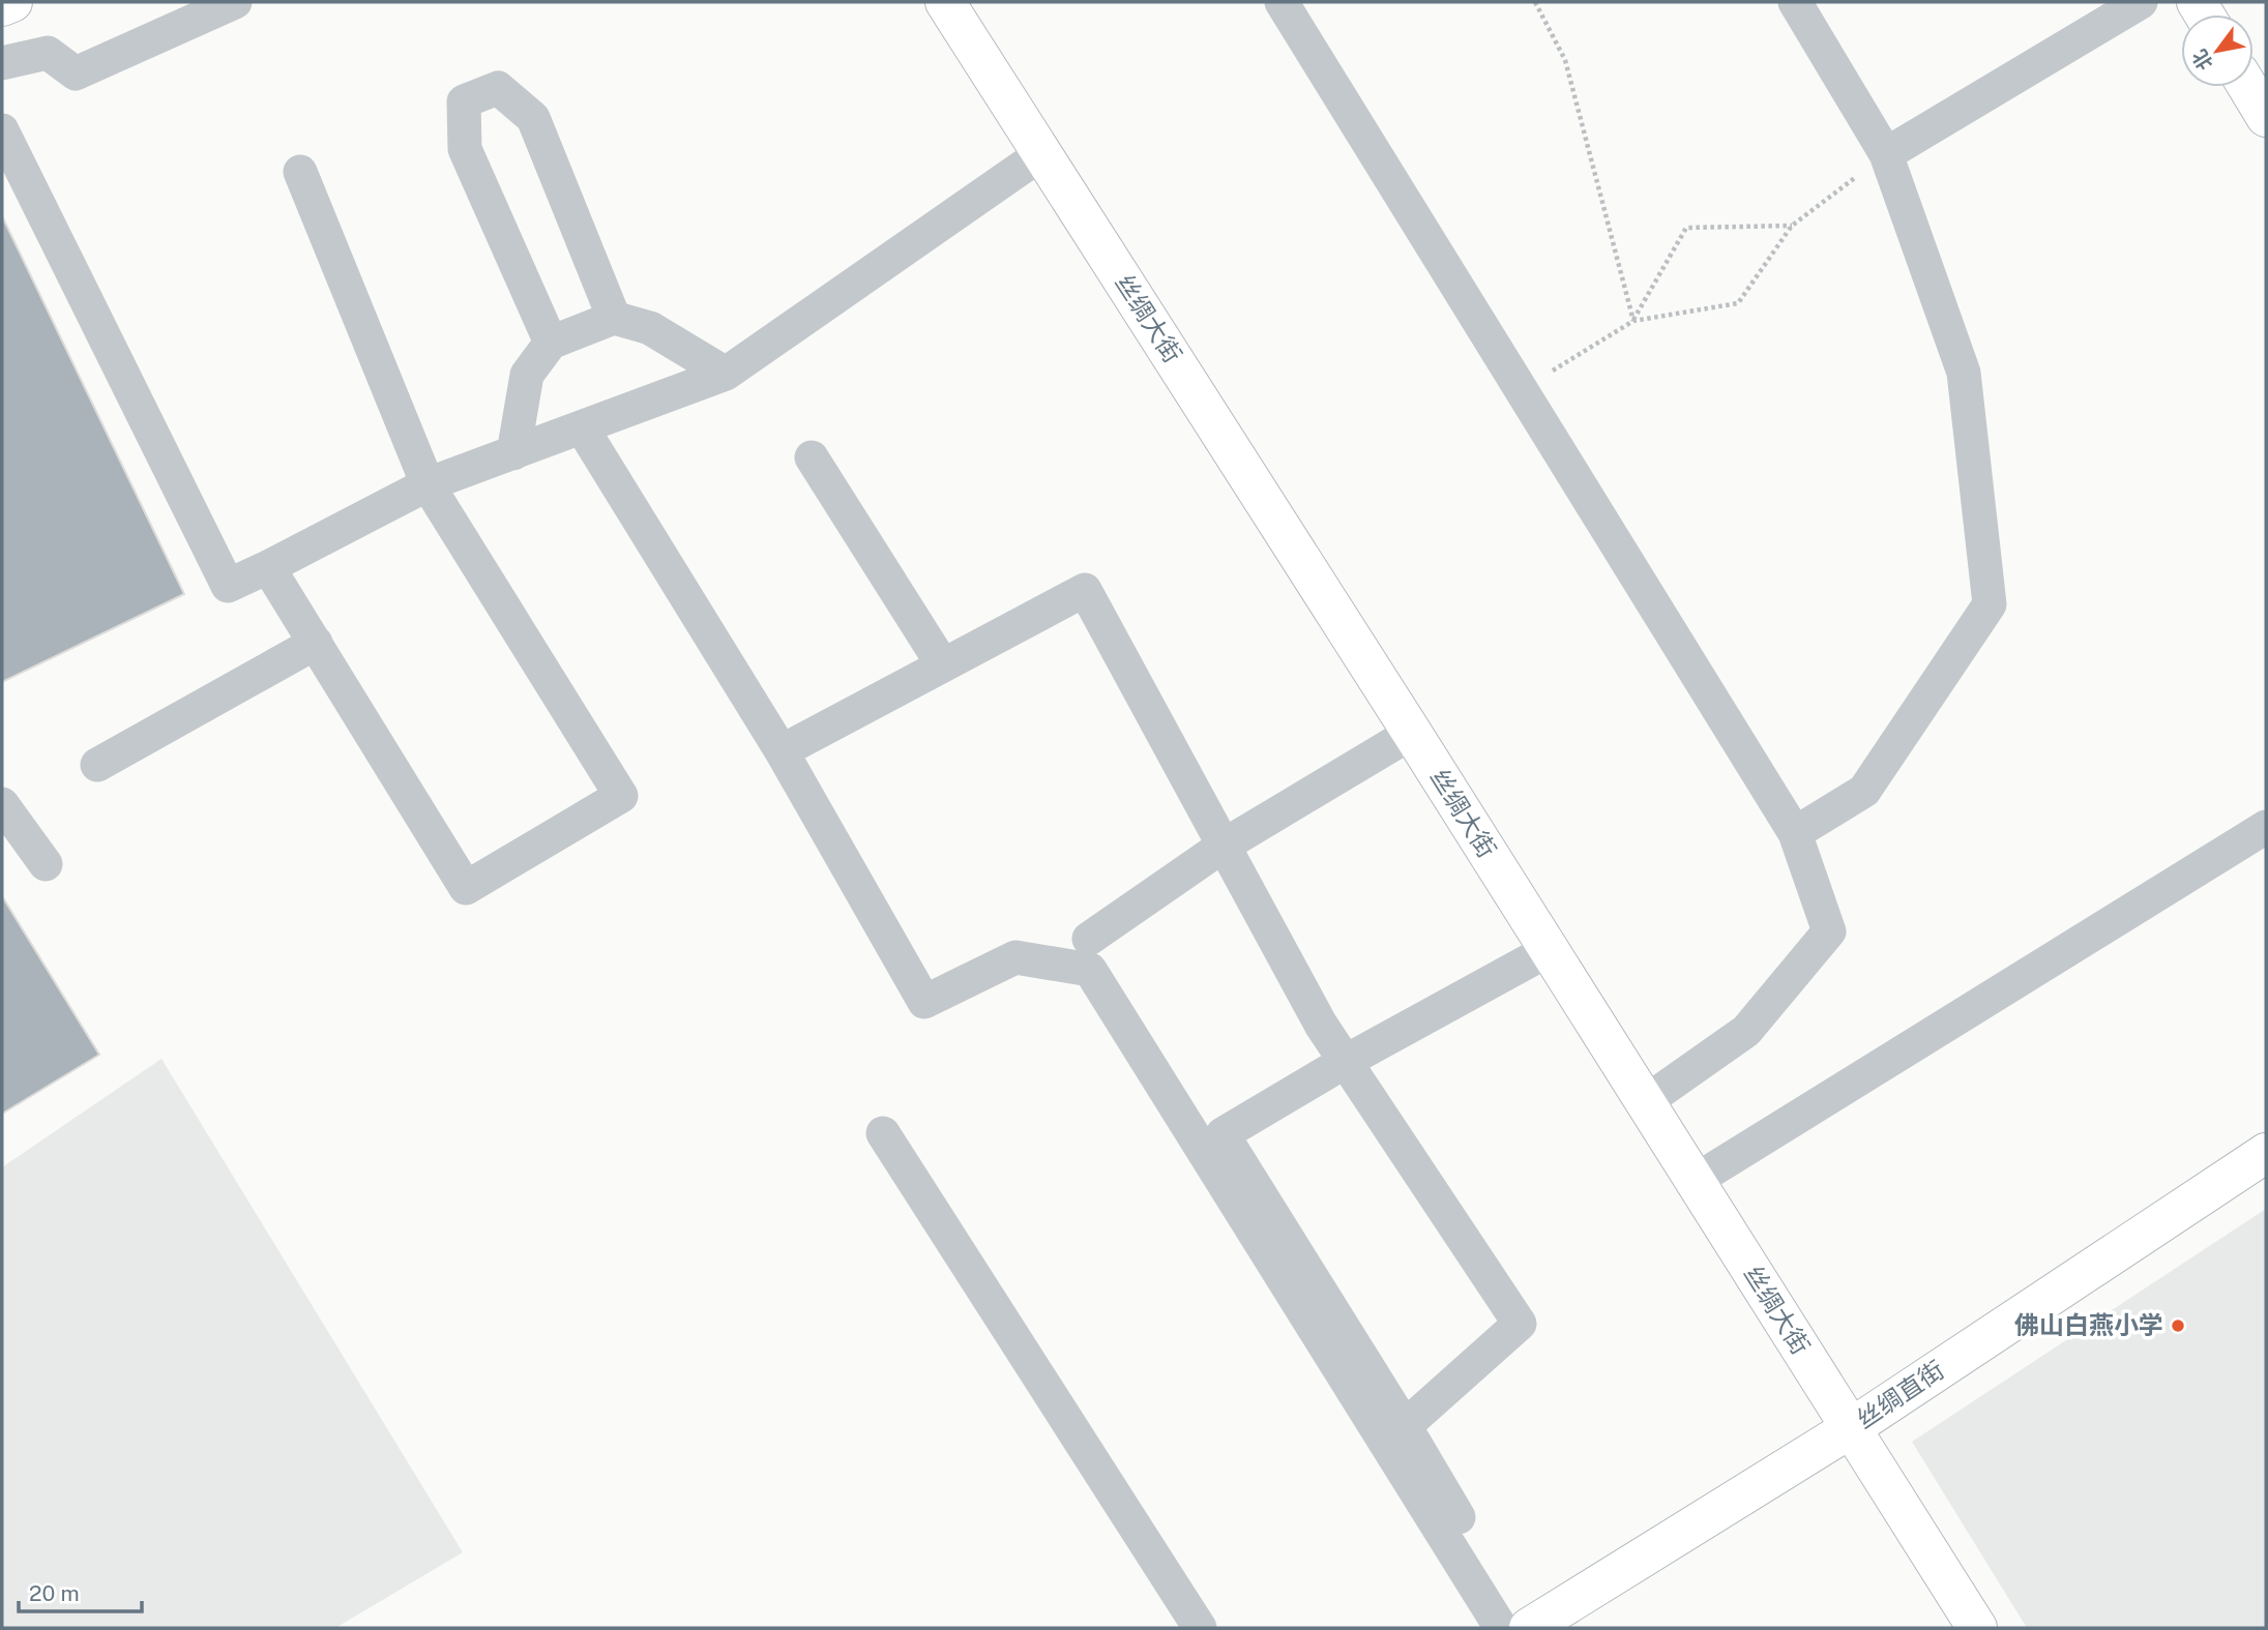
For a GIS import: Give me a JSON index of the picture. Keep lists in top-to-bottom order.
{
  "streets": {
    "street": ["丝绸大街", "丝绸直街"]
  },
  "crossings": [
    ["丝绸大街", "丝绸直街"]
  ],
  "places": ["佛山白燕小学"],
  "scale_bar": "20 m",
  "north": "bottom left"
}
